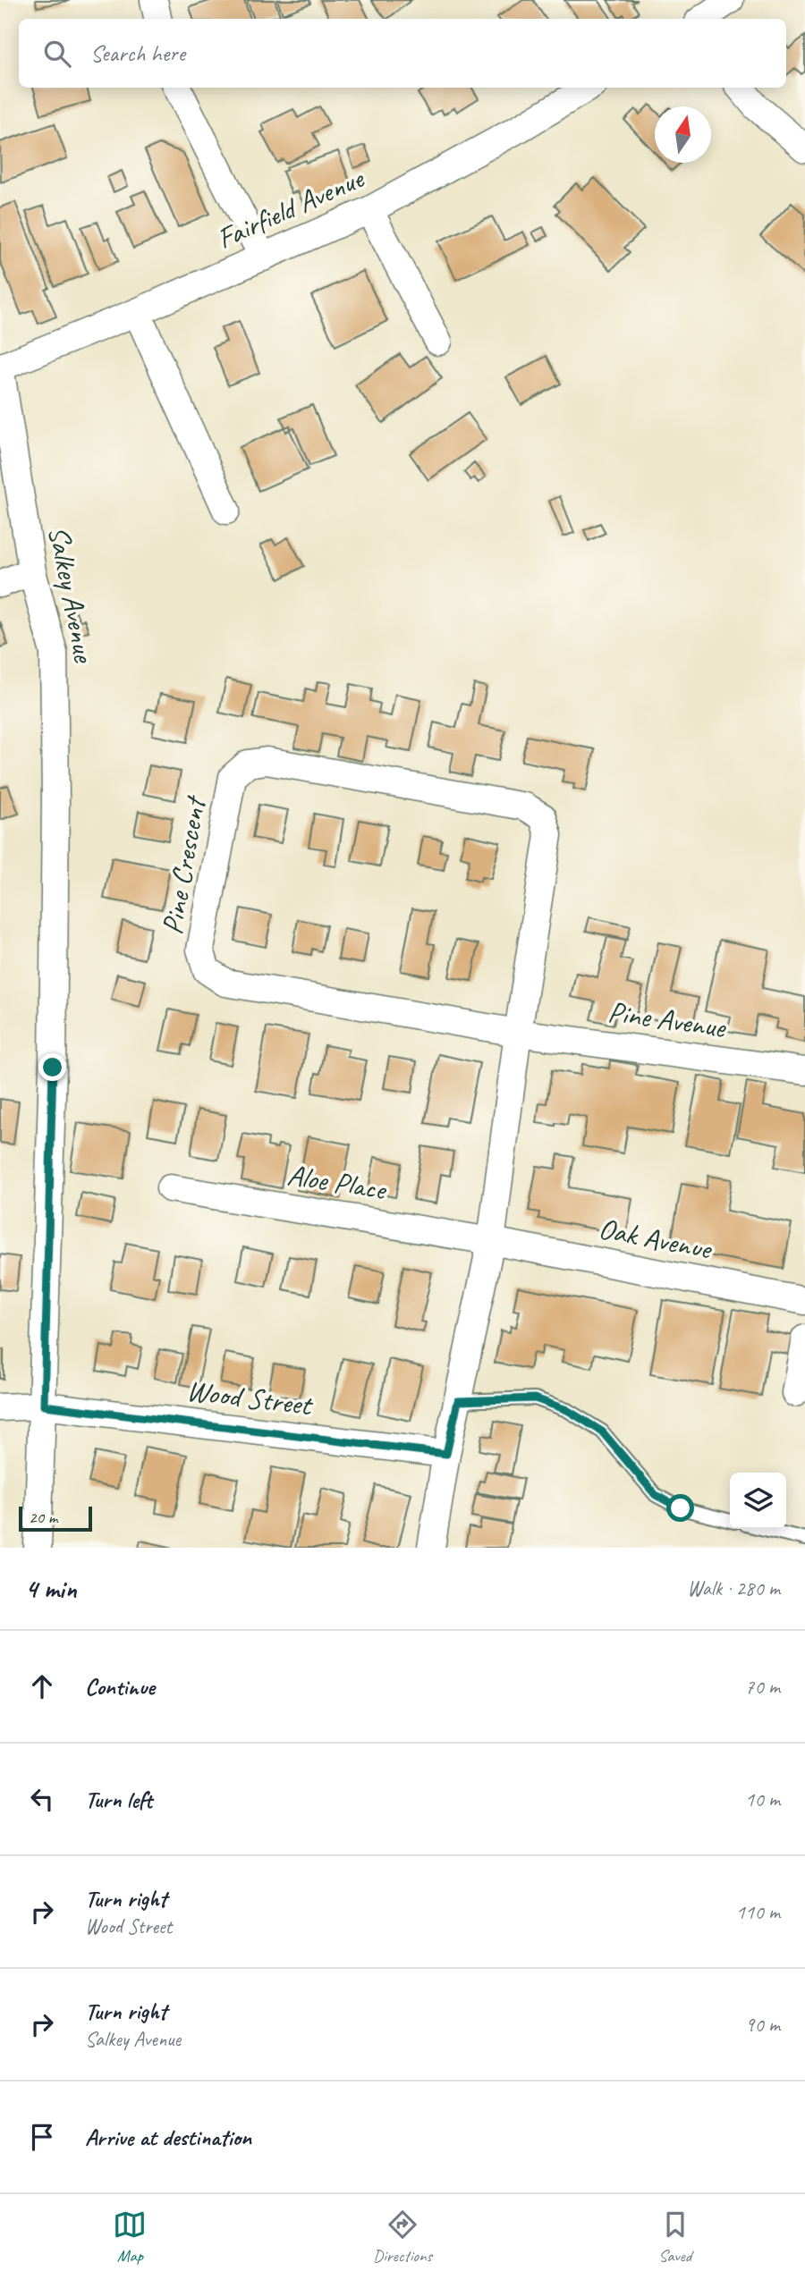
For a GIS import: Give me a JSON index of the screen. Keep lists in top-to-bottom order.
{
  "streets": {
    "street": [
      "Fairfield Avenue",
      "Salkey Avenue",
      "Pine Crescent",
      "Pine Avenue",
      "Aloe Place",
      "Oak Avenue",
      "Wood Street"
    ]
  },
  "crossings": [
    ["Fairfield Avenue", "Salkey Avenue"],
    ["Salkey Avenue", "Wood Street"],
    ["Pine Crescent", "Pine Avenue"],
    ["Aloe Place", "Oak Avenue"]
  ],
  "scale_bar": "20 m",
  "north": "top",
  "page": {
    "search": "Search here",
    "scale": "20 m",
    "heading": ["4 min", "Walk · 280 m"],
    "list": [
      ["Continue", "70 m"],
      ["Turn left", "10 m"],
      ["Turn right", "Wood Street", "110 m"],
      ["Turn right", "Salkey Avenue", "90 m"],
      "Arrive at destination"
    ],
    "nav": ["Map", "Directions", "Saved"]
  }
}
